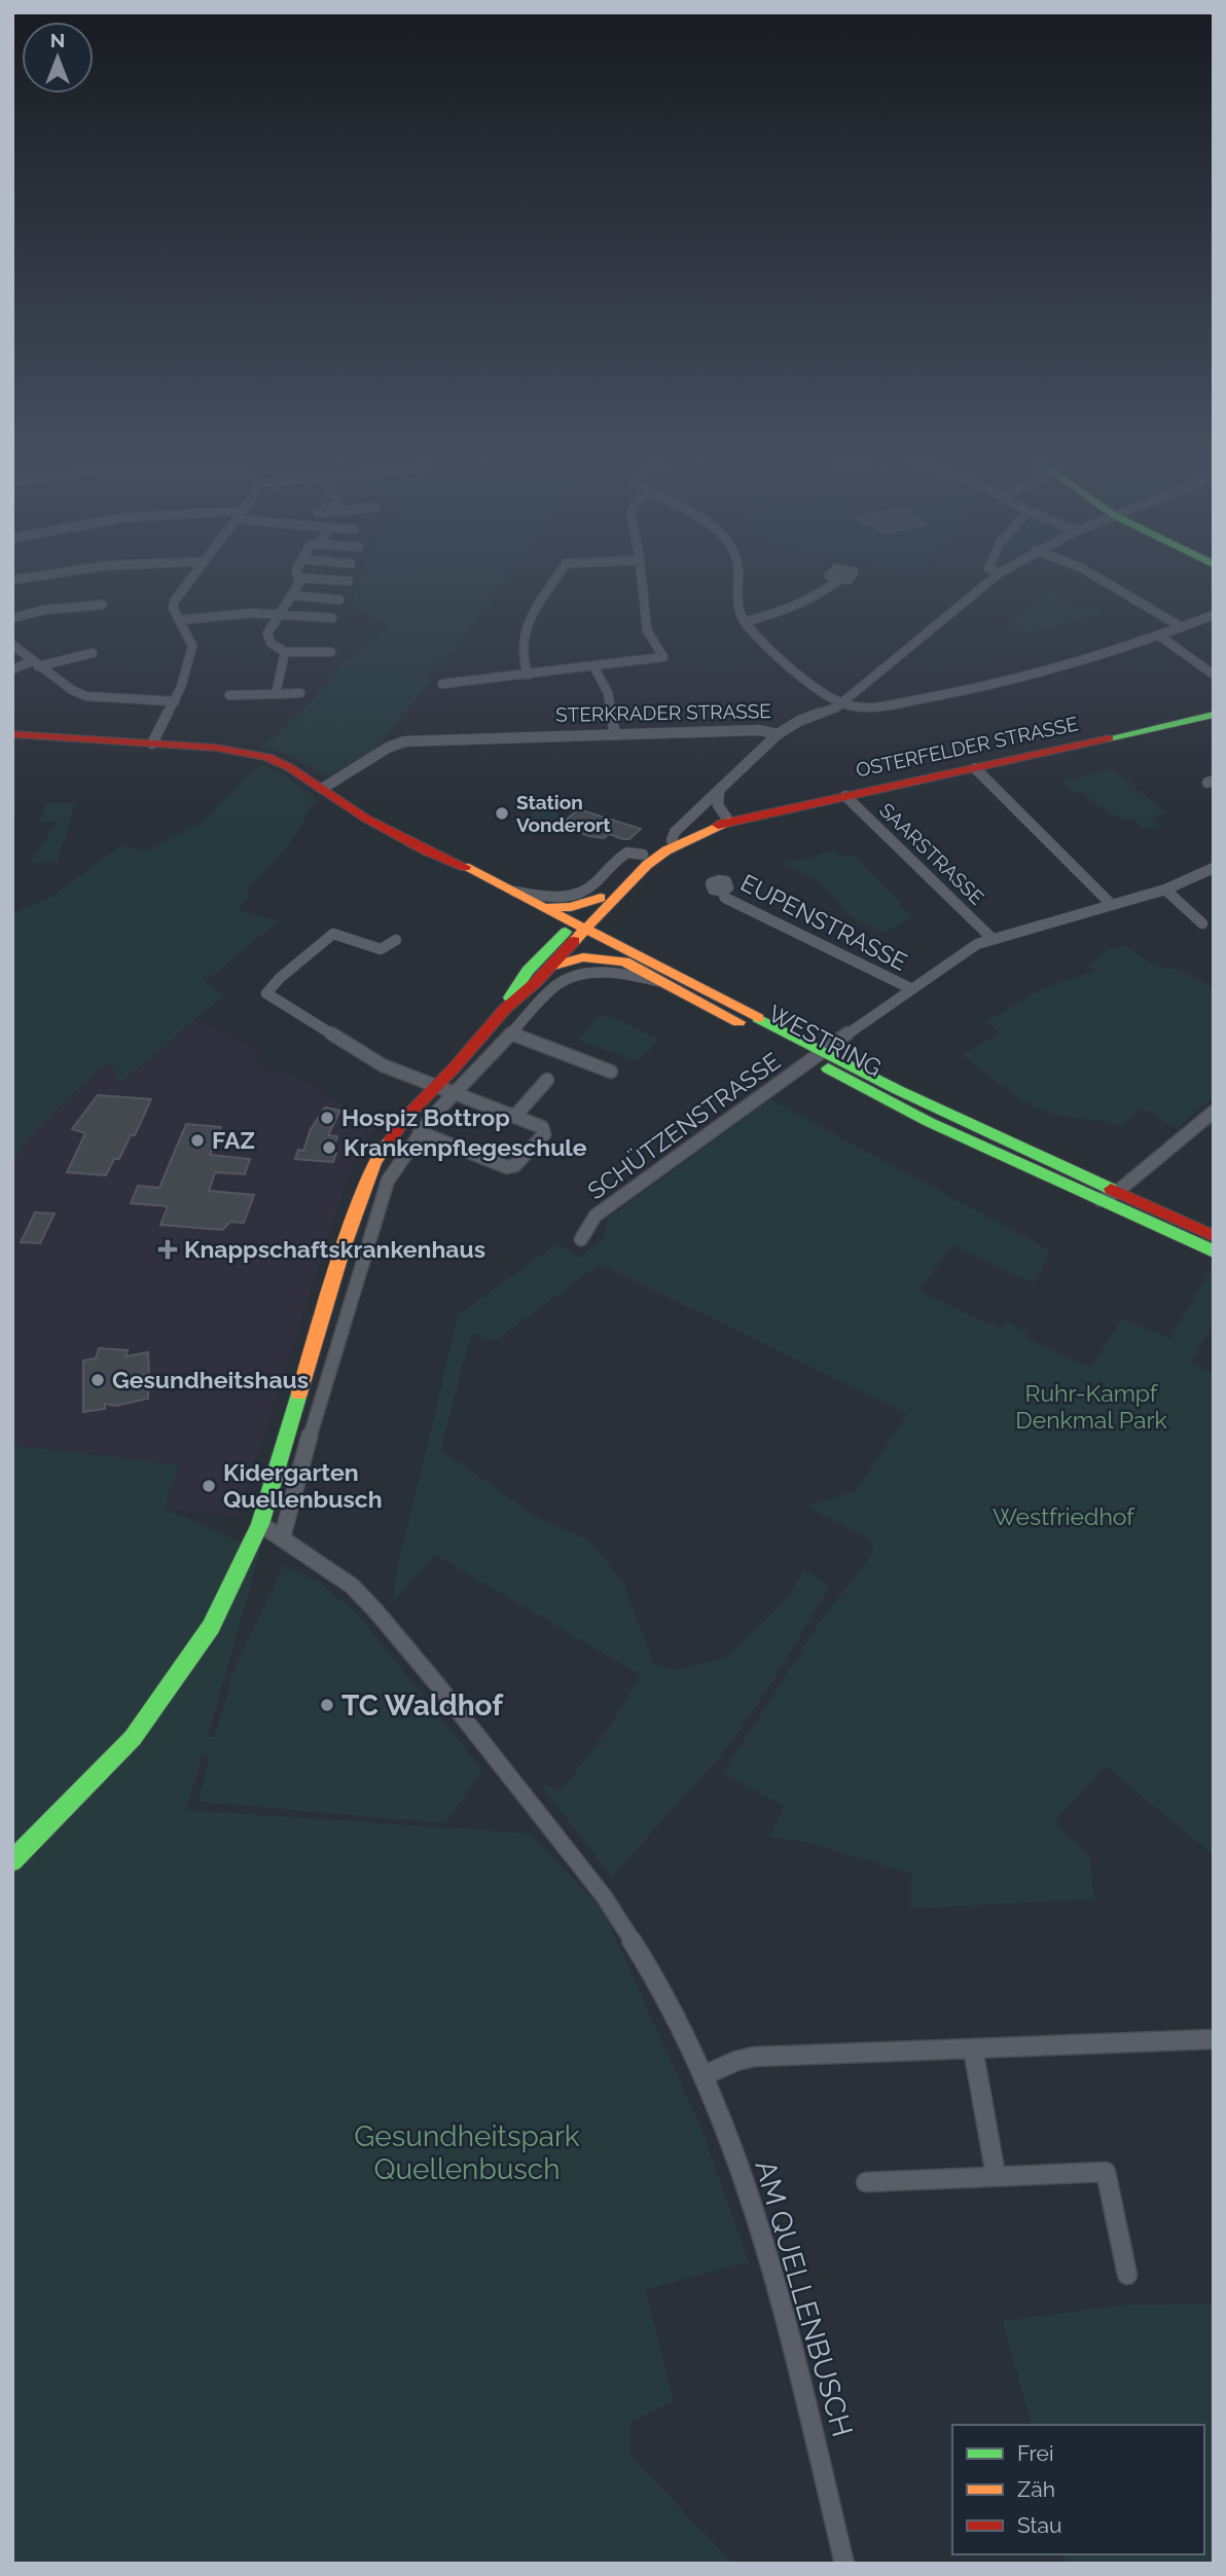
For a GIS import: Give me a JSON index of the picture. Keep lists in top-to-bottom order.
{
  "streets": {
    "main road": ["OSTERFELDER STRASSE", "WESTRING"],
    "street": [
      "STERKRADER STRASSE",
      "SAARSTRASSE",
      "EUPENSTRASSE",
      "SCHÜTZENSTRASSE",
      "AM QUELLENBUSCH"
    ]
  },
  "crossings": [
    ["STERKRADER STRASSE", "WESTRING"],
    ["OSTERFELDER STRASSE", "SAARSTRASSE"],
    ["OSTERFELDER STRASSE", "WESTRING"],
    ["OSTERFELDER STRASSE", "AM QUELLENBUSCH"],
    ["SAARSTRASSE", "SCHÜTZENSTRASSE"],
    ["EUPENSTRASSE", "SCHÜTZENSTRASSE"],
    ["WESTRING", "SCHÜTZENSTRASSE"]
  ],
  "parks": ["Ruhr-Kampf Denkmal Park", "Westfriedhof", "Gesundheitspark Quellenbusch"],
  "places": {
    "other": [
      "Station Vonderort",
      "Hospiz Bottrop",
      "FAZ",
      "Krankenpflegeschule",
      "Gesundheitshaus",
      "Kidergarten Quellenbusch",
      "TC Waldhof"
    ],
    "health": ["Knappschaftskrankenhaus"]
  },
  "legend": ["Frei", "Zäh", "Stau"],
  "north": "top"
}
